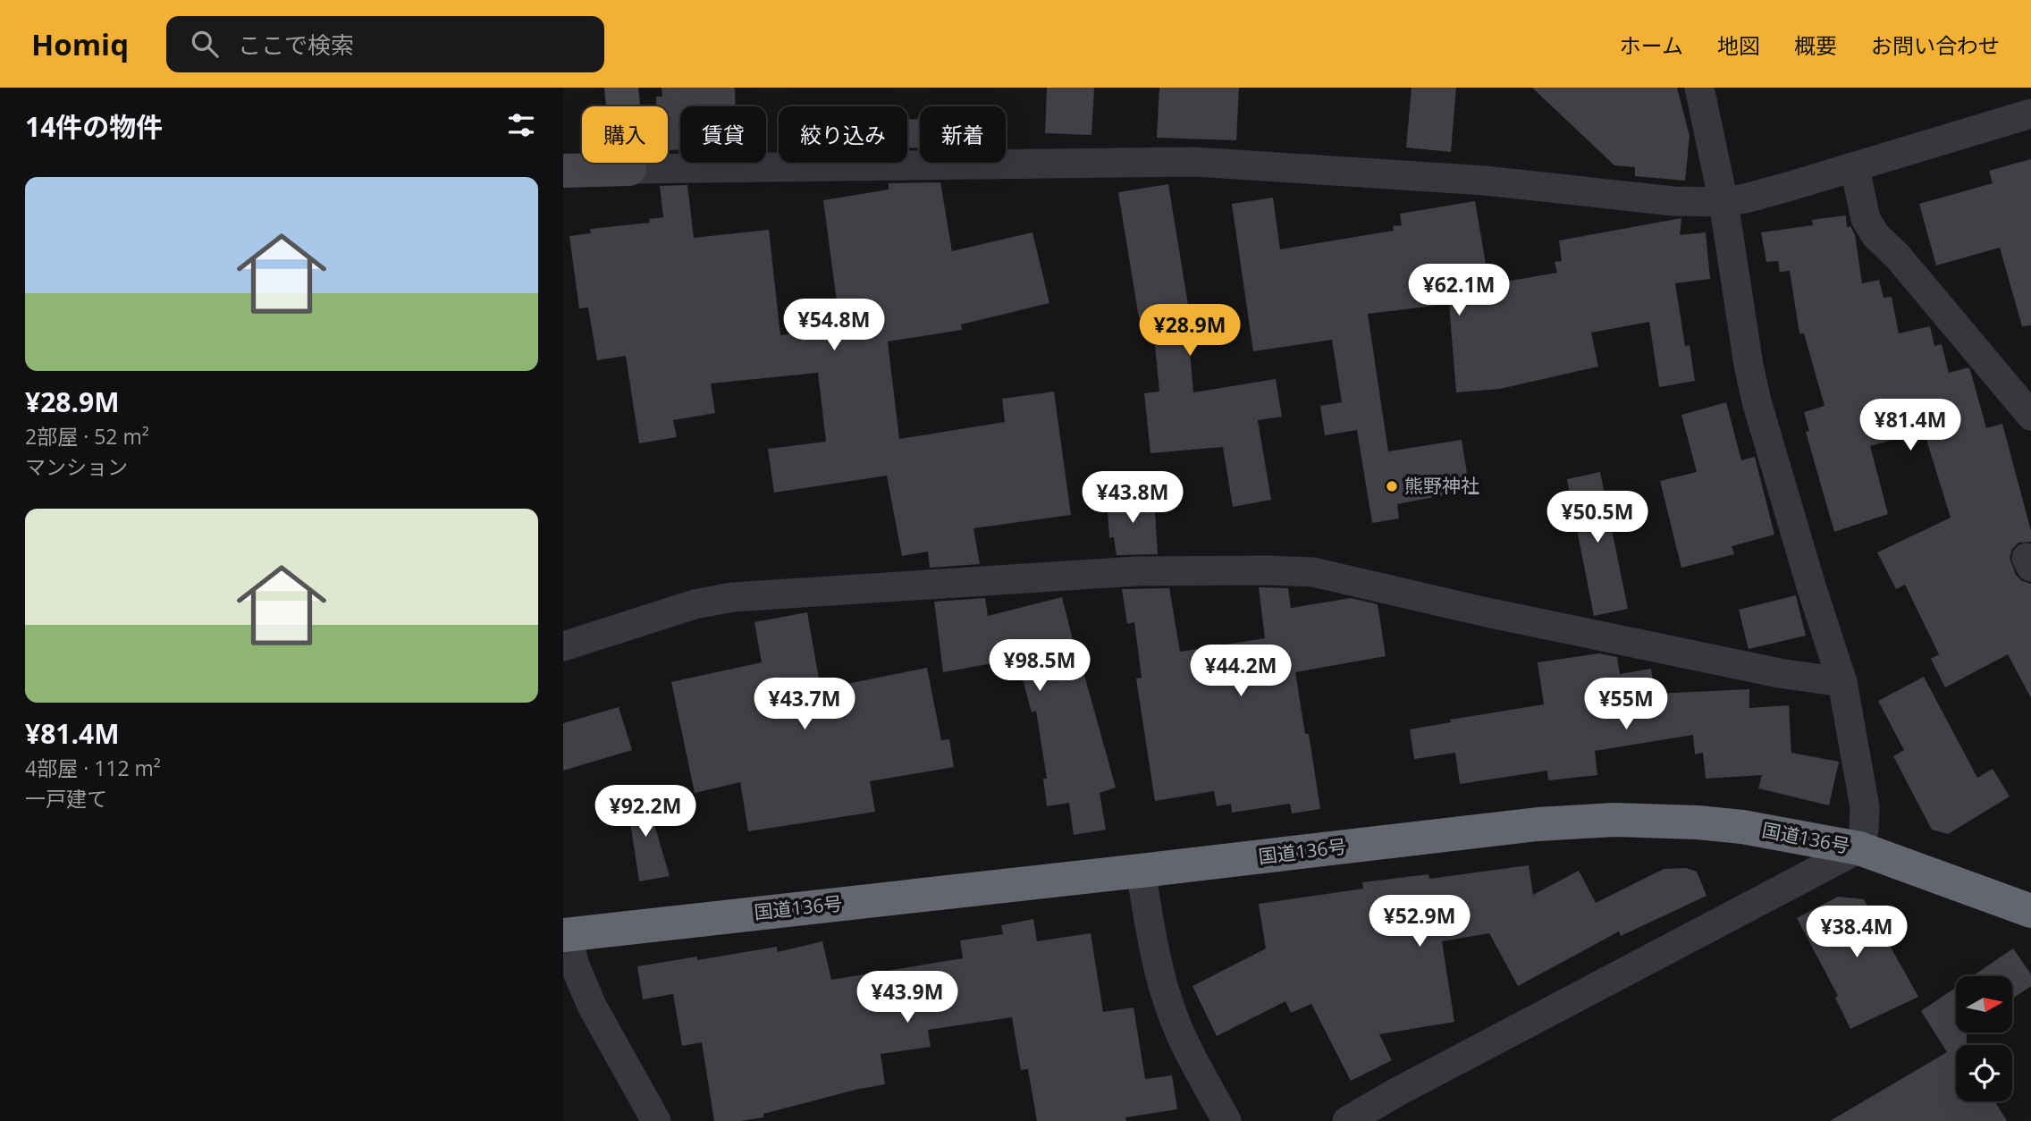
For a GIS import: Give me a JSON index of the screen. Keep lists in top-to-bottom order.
{
  "streets": {
    "highway": ["国道136号"]
  },
  "places": ["熊野神社"],
  "north": "right",
  "page": {
    "header": "Homiq",
    "search": "ここで検索",
    "nav": [
      "ホーム",
      "地図",
      "概要",
      "お問い合わせ"
    ],
    "heading": "14件の物件",
    "chip": [
      "購入",
      "賃貸",
      "絞り込み",
      "新着"
    ],
    "list": [
      {
        "name": "¥28.9M",
        "note": "2部屋 · 52 m² · マンション"
      },
      {
        "name": "¥81.4M",
        "note": "4部屋 · 112 m² · 一戸建て"
      }
    ],
    "price": [
      "¥62.1M",
      "¥54.8M",
      "¥28.9M",
      "¥81.4M",
      "¥43.8M",
      "¥50.5M",
      "¥98.5M",
      "¥44.2M",
      "¥43.7M",
      "¥55M",
      "¥92.2M",
      "¥52.9M",
      "¥38.4M",
      "¥43.9M"
    ]
  }
}
